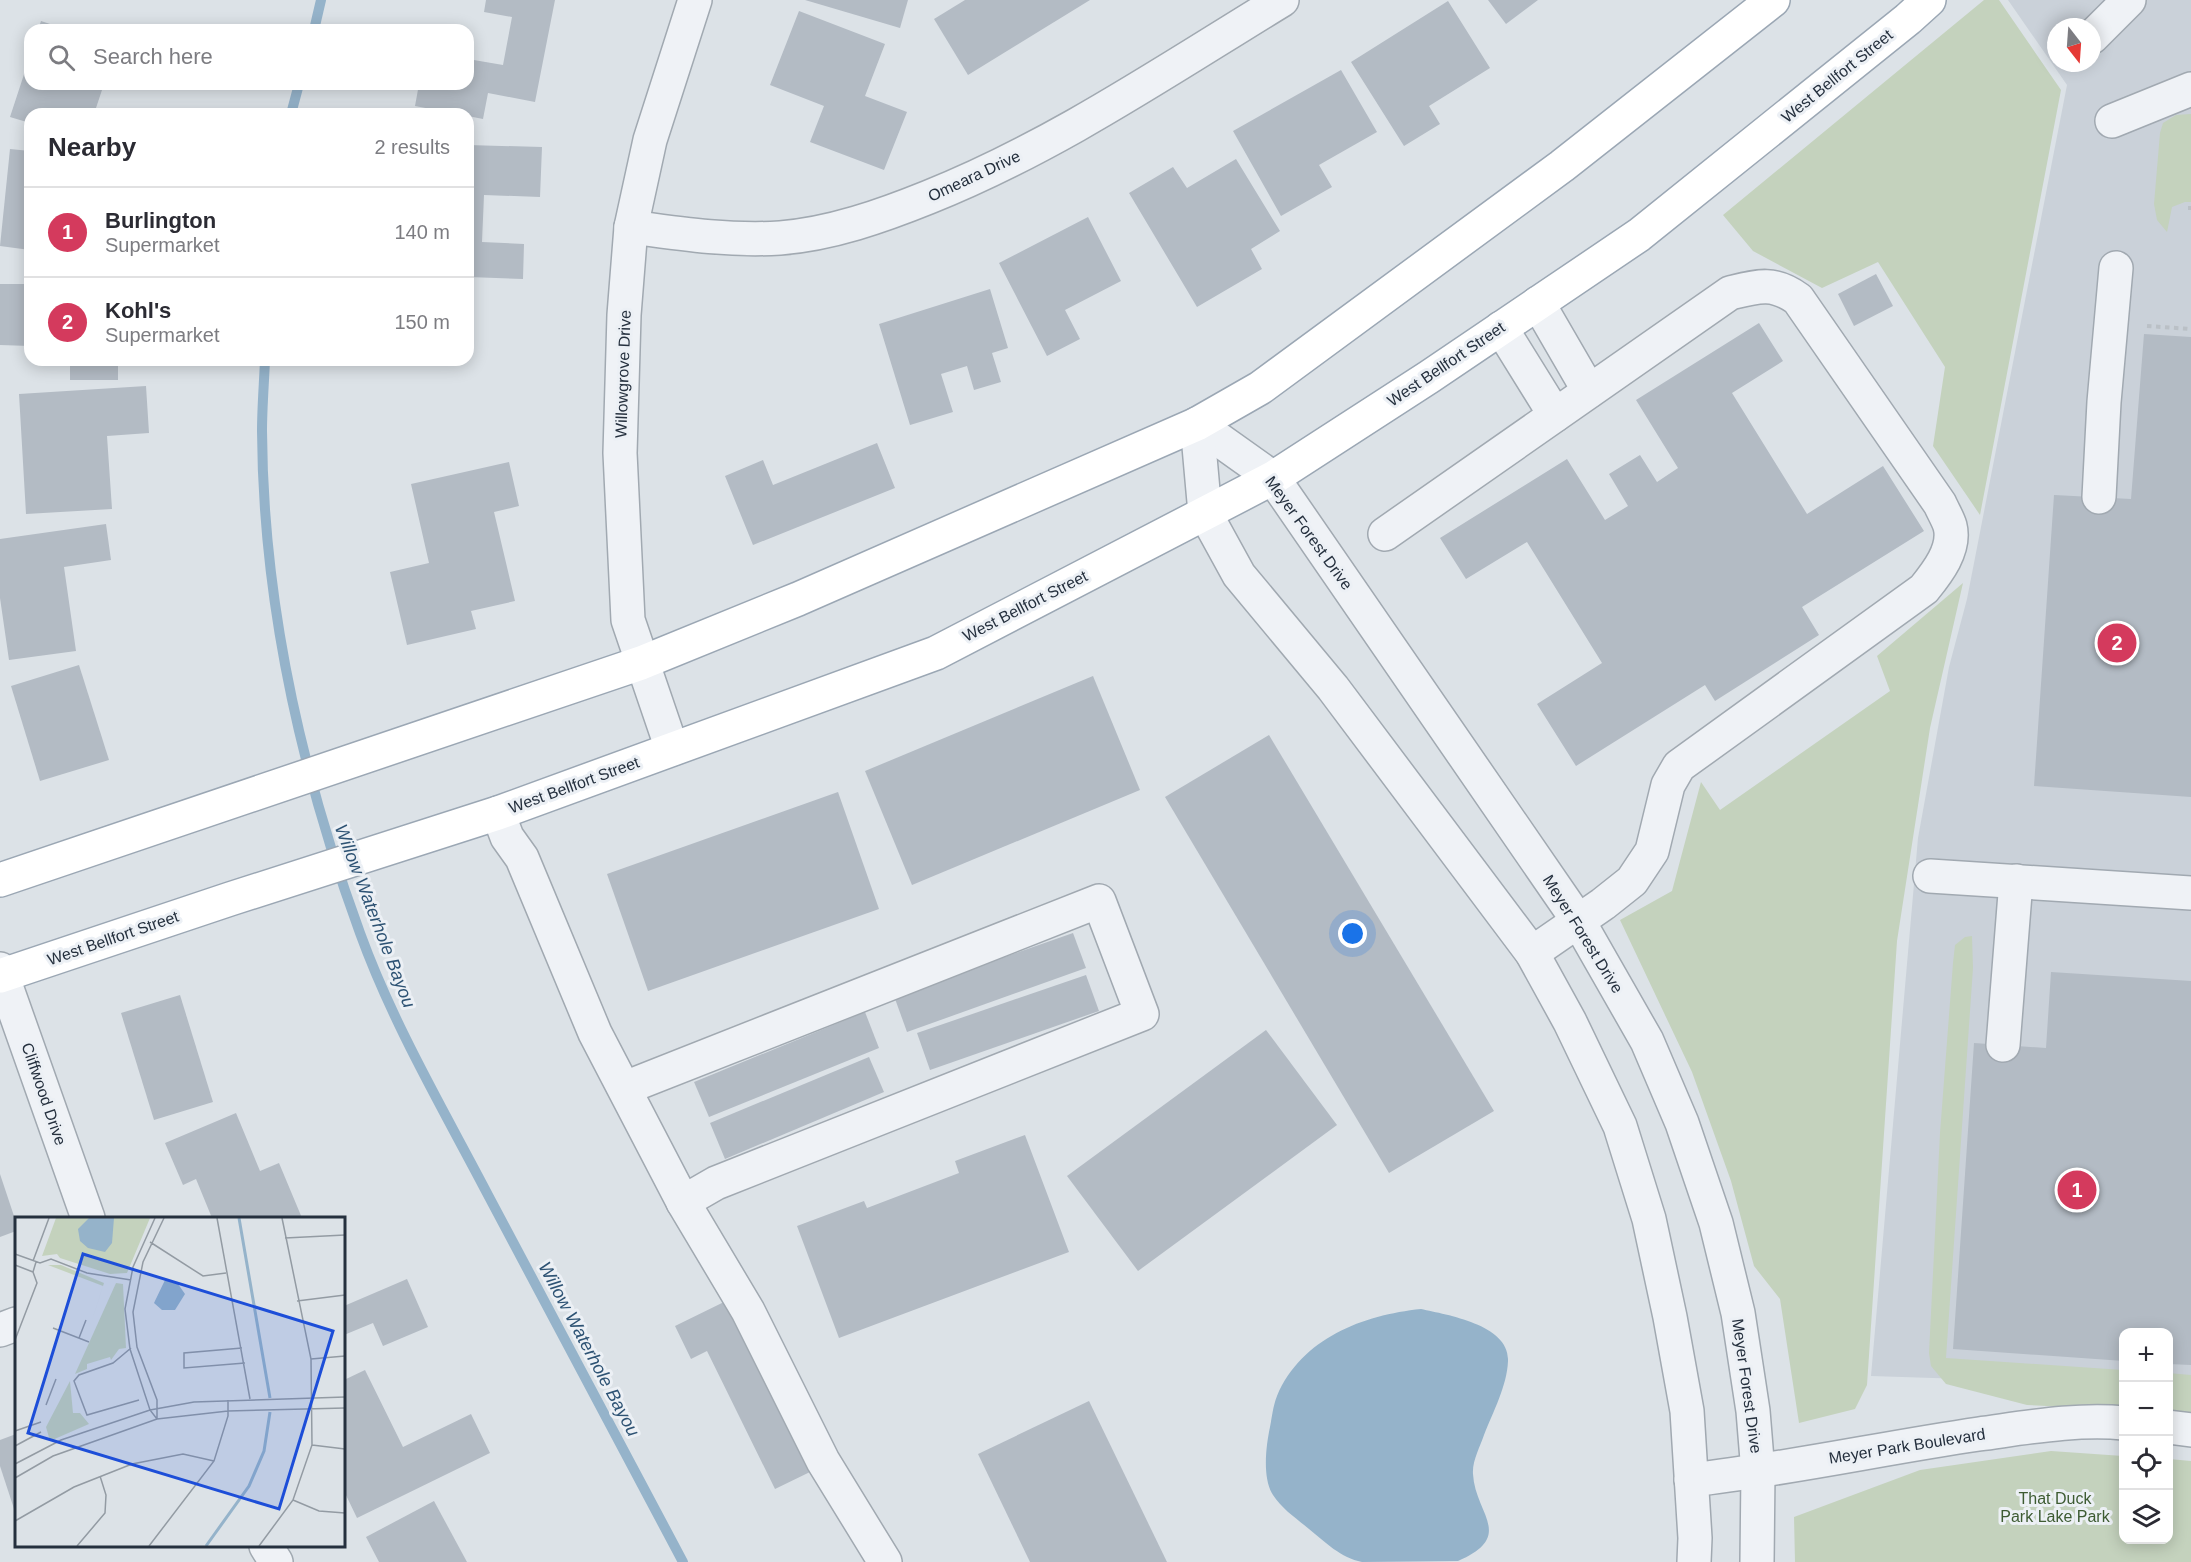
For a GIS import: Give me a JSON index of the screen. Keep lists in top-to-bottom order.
{
  "streets": {
    "main road": ["West Bellfort Street"],
    "street": [
      "Omeara Drive",
      "Willowgrove Drive",
      "Meyer Forest Drive",
      "Cliffwood Drive",
      "Meyer Park Boulevard"
    ]
  },
  "crossings": [
    ["West Bellfort Street", "Willowgrove Drive"],
    ["West Bellfort Street", "Meyer Forest Drive"],
    ["West Bellfort Street", "Cliffwood Drive"],
    ["Omeara Drive", "Willowgrove Drive"],
    ["Meyer Forest Drive", "Meyer Park Boulevard"]
  ],
  "water": ["Willow Waterhole Bayou"],
  "parks": ["That Duck Park Lake Park"],
  "north": "bottom",
  "page": {
    "search": "Search here",
    "heading": ["Nearby", "2 results"],
    "list": [
      {
        "mark": "1",
        "name": "Burlington",
        "note": "Supermarket",
        "value": "140 m"
      },
      {
        "mark": "2",
        "name": "Kohl's",
        "note": "Supermarket",
        "value": "150 m"
      }
    ],
    "pins": ["2", "1"],
    "map_buttons": ["+", "−"]
  }
}
